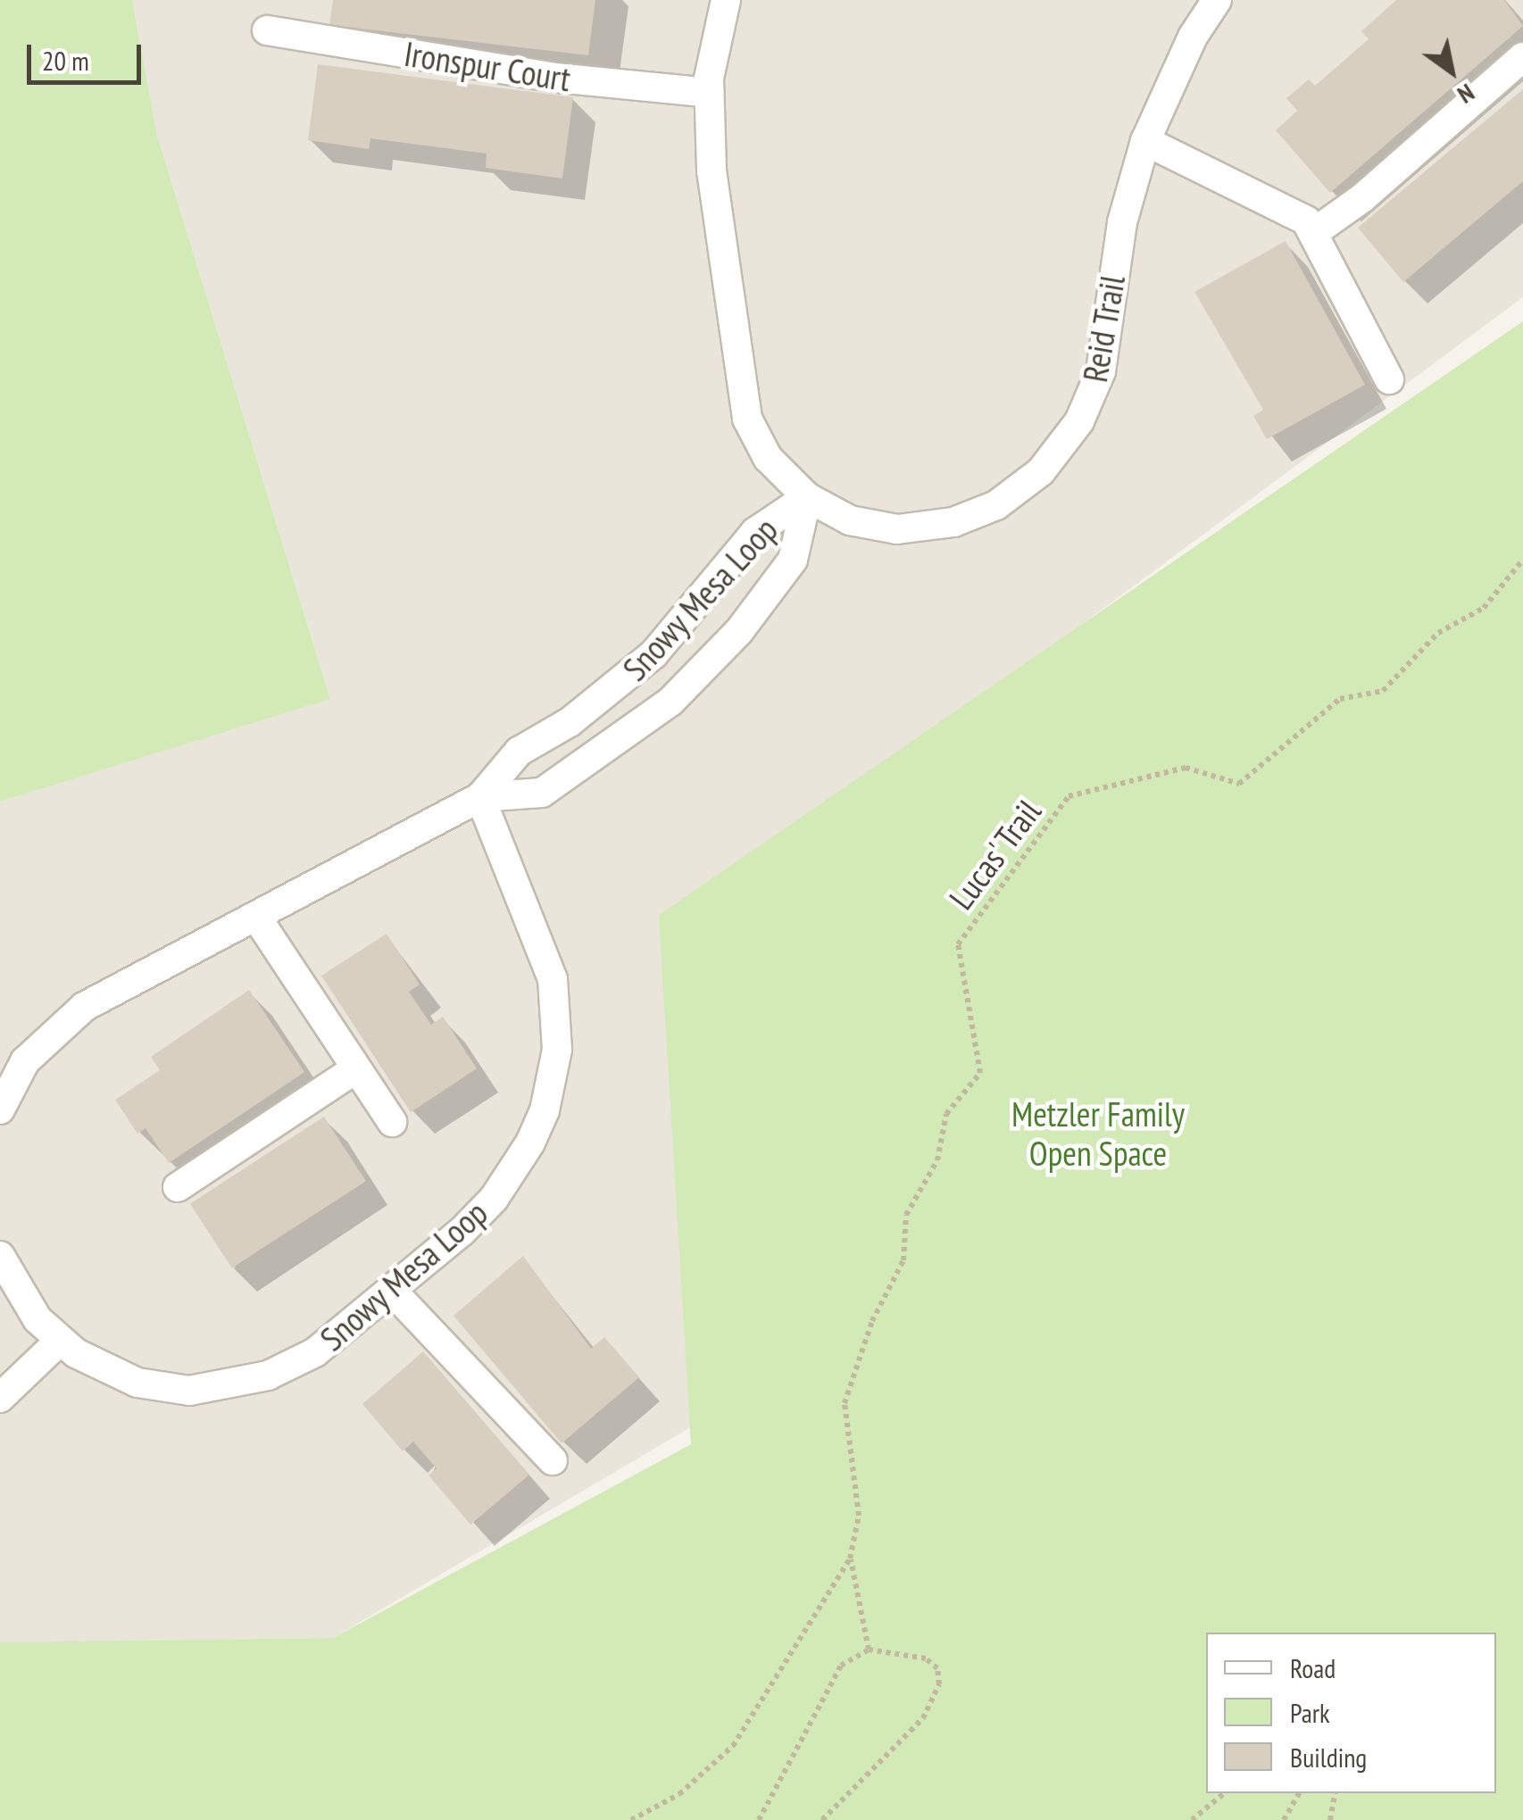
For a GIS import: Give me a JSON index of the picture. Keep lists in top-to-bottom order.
{
  "streets": {
    "street": ["Ironspur Court", "Reid Trail", "Snowy Mesa Loop"],
    "path": ["Lucas' Trail"]
  },
  "crossings": [
    ["Ironspur Court", "Reid Trail"],
    ["Reid Trail", "Snowy Mesa Loop"]
  ],
  "parks": ["Metzler Family Open Space"],
  "legend": ["Road", "Park", "Building"],
  "scale_bar": "20 m",
  "north": "bottom right"
}
